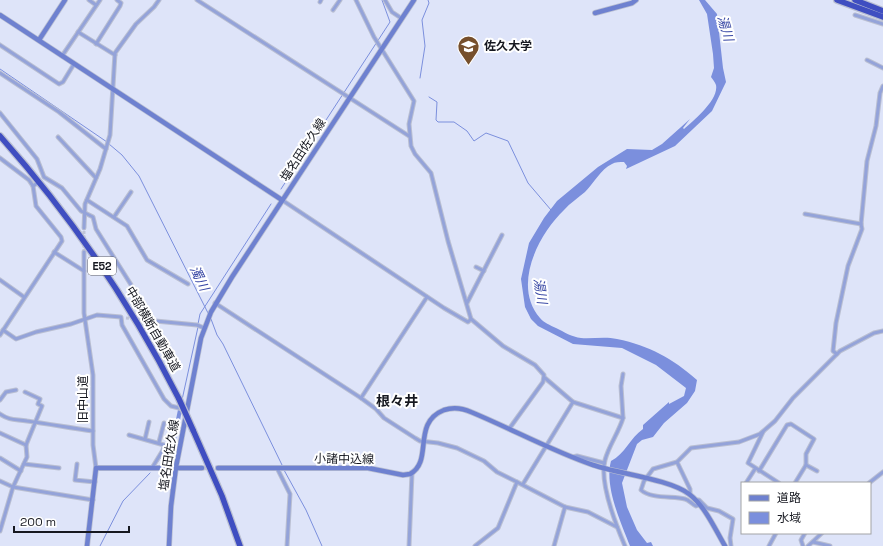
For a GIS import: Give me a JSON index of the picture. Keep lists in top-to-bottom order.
{
  "streets": {
    "highway": ["E52", "中部横断自動車道"],
    "main road": ["塩名田佐久線", "旧中山道", "小諸中込線"]
  },
  "districts": ["根々井"],
  "water": ["湯川", "濁川"],
  "places": {
    "school or university": ["佐久大学"]
  },
  "legend": ["道路", "水域"],
  "scale_bar": "200 m"
}
